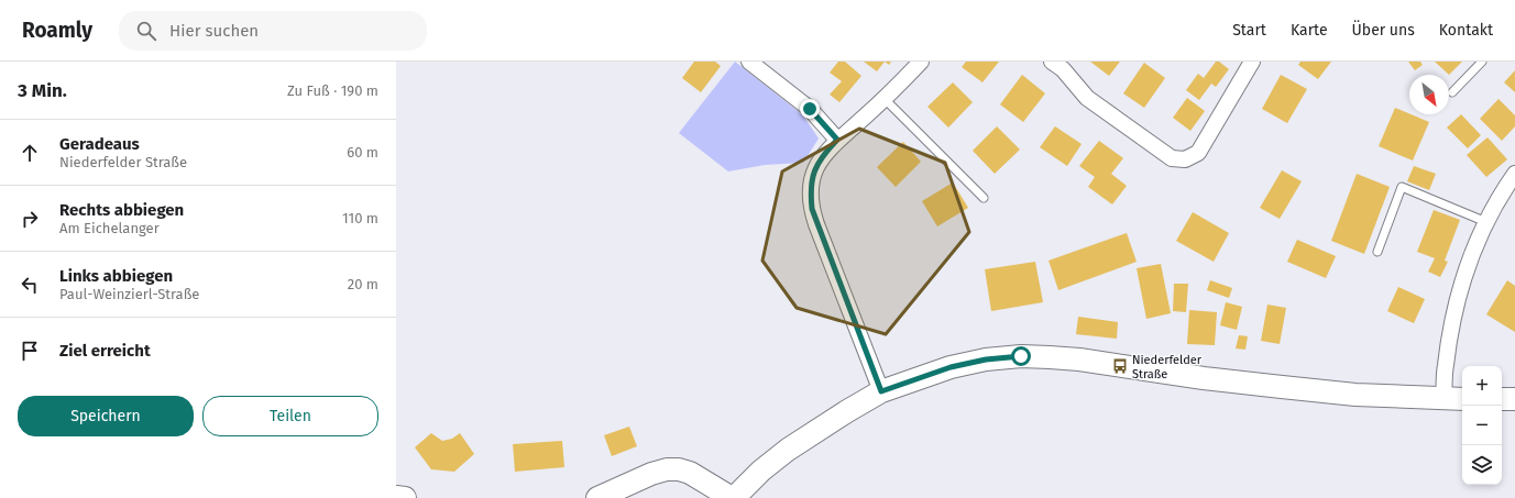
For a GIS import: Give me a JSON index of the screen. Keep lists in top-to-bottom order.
{
  "places": {
    "bus stop": ["Niederfelder Straße"]
  },
  "north": "bottom right",
  "page": {
    "header": "Roamly",
    "search": "Hier suchen",
    "nav": [
      "Start",
      "Karte",
      "Über uns",
      "Kontakt"
    ],
    "heading": ["3 Min.", "Zu Fuß · 190 m"],
    "list": [
      ["Geradeaus", "Niederfelder Straße", "60 m"],
      ["Rechts abbiegen", "Am Eichelanger", "110 m"],
      ["Links abbiegen", "Paul-Weinzierl-Straße", "20 m"],
      "Ziel erreicht"
    ],
    "map_buttons": ["+", "−"],
    "buttons": ["Speichern", "Teilen"]
  }
}
